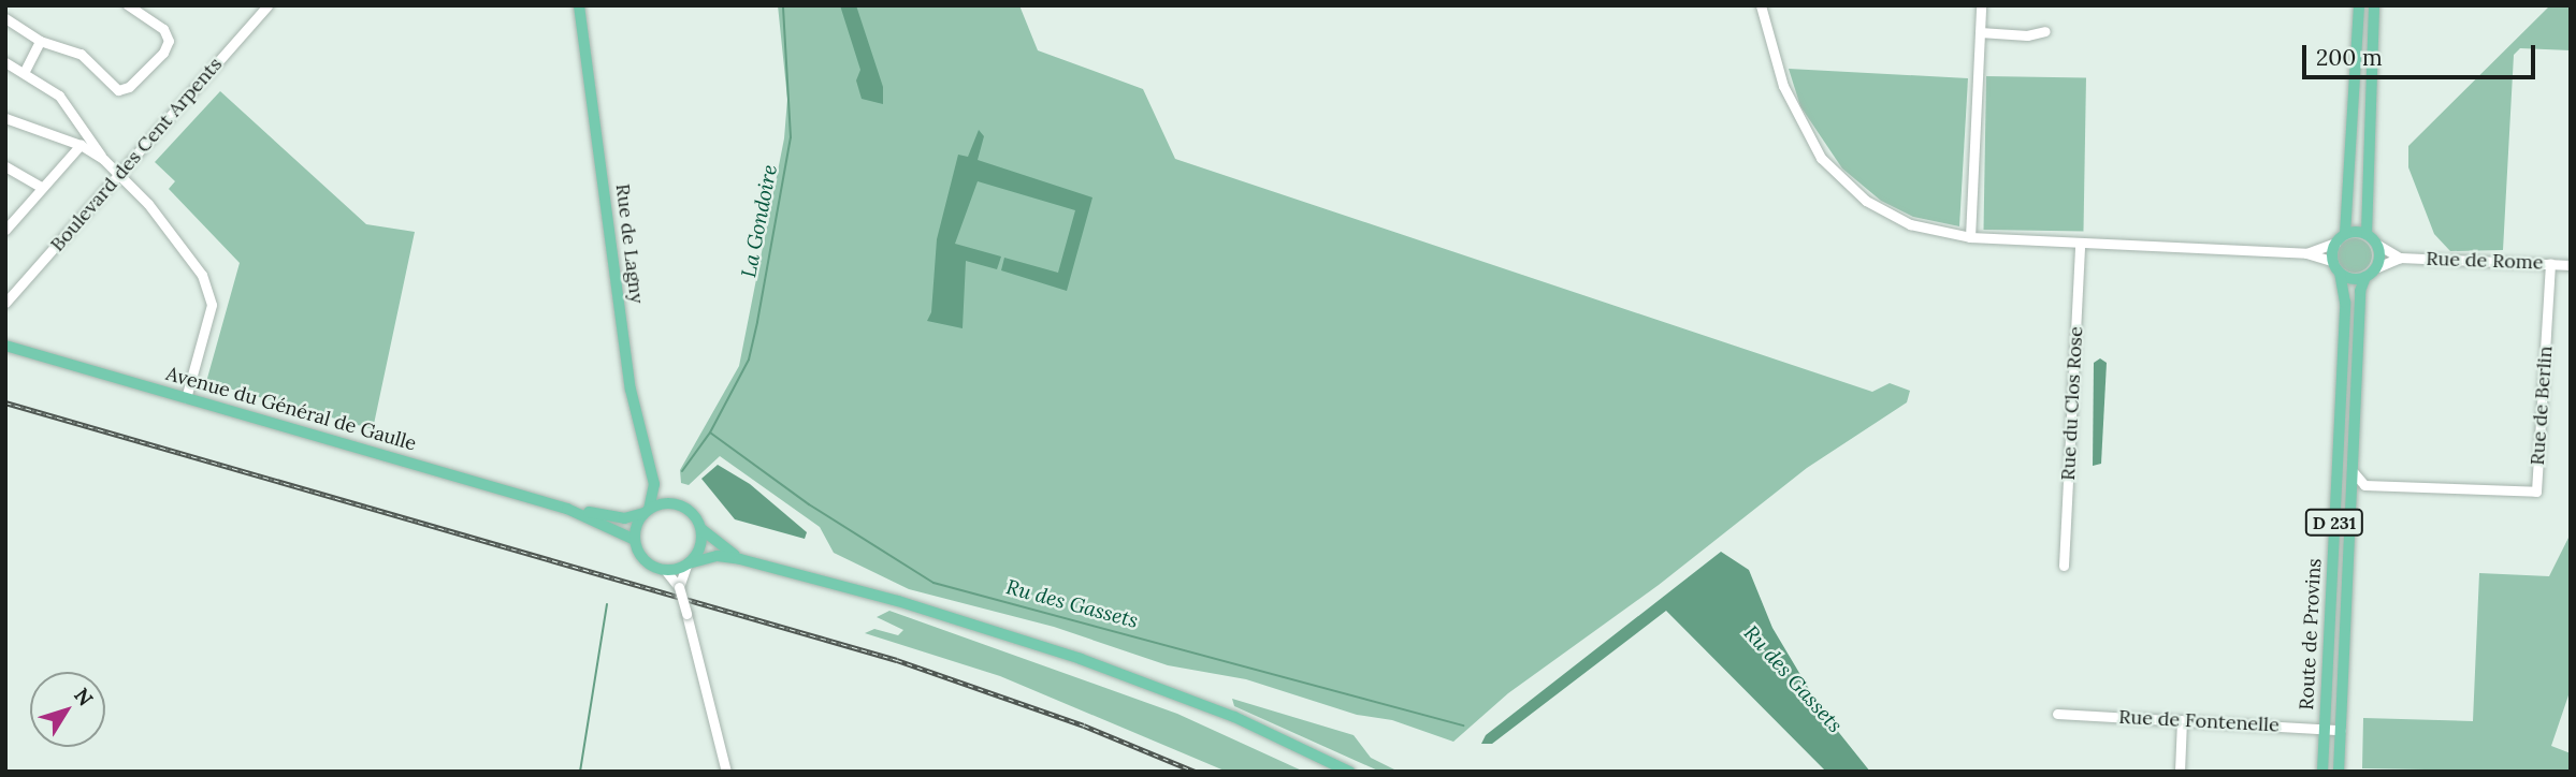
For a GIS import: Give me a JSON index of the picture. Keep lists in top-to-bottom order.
{
  "streets": {
    "main road": [
      "Rue de Lagny",
      "Avenue du Général de Gaulle",
      "D 231",
      "Route de Provins"
    ],
    "street": [
      "Boulevard des Cent Arpents",
      "Rue de Rome",
      "Rue du Clos Rose",
      "Rue de Berlin",
      "Rue de Fontenelle"
    ]
  },
  "crossings": [
    ["Rue de Lagny", "Avenue du Général de Gaulle"],
    ["Rue de Rome", "Rue de Berlin"],
    ["Route de Provins", "Rue de Fontenelle"]
  ],
  "water": ["La Gondoire", "Ru des Gassets"],
  "scale_bar": "200 m",
  "north": "top right"
}
